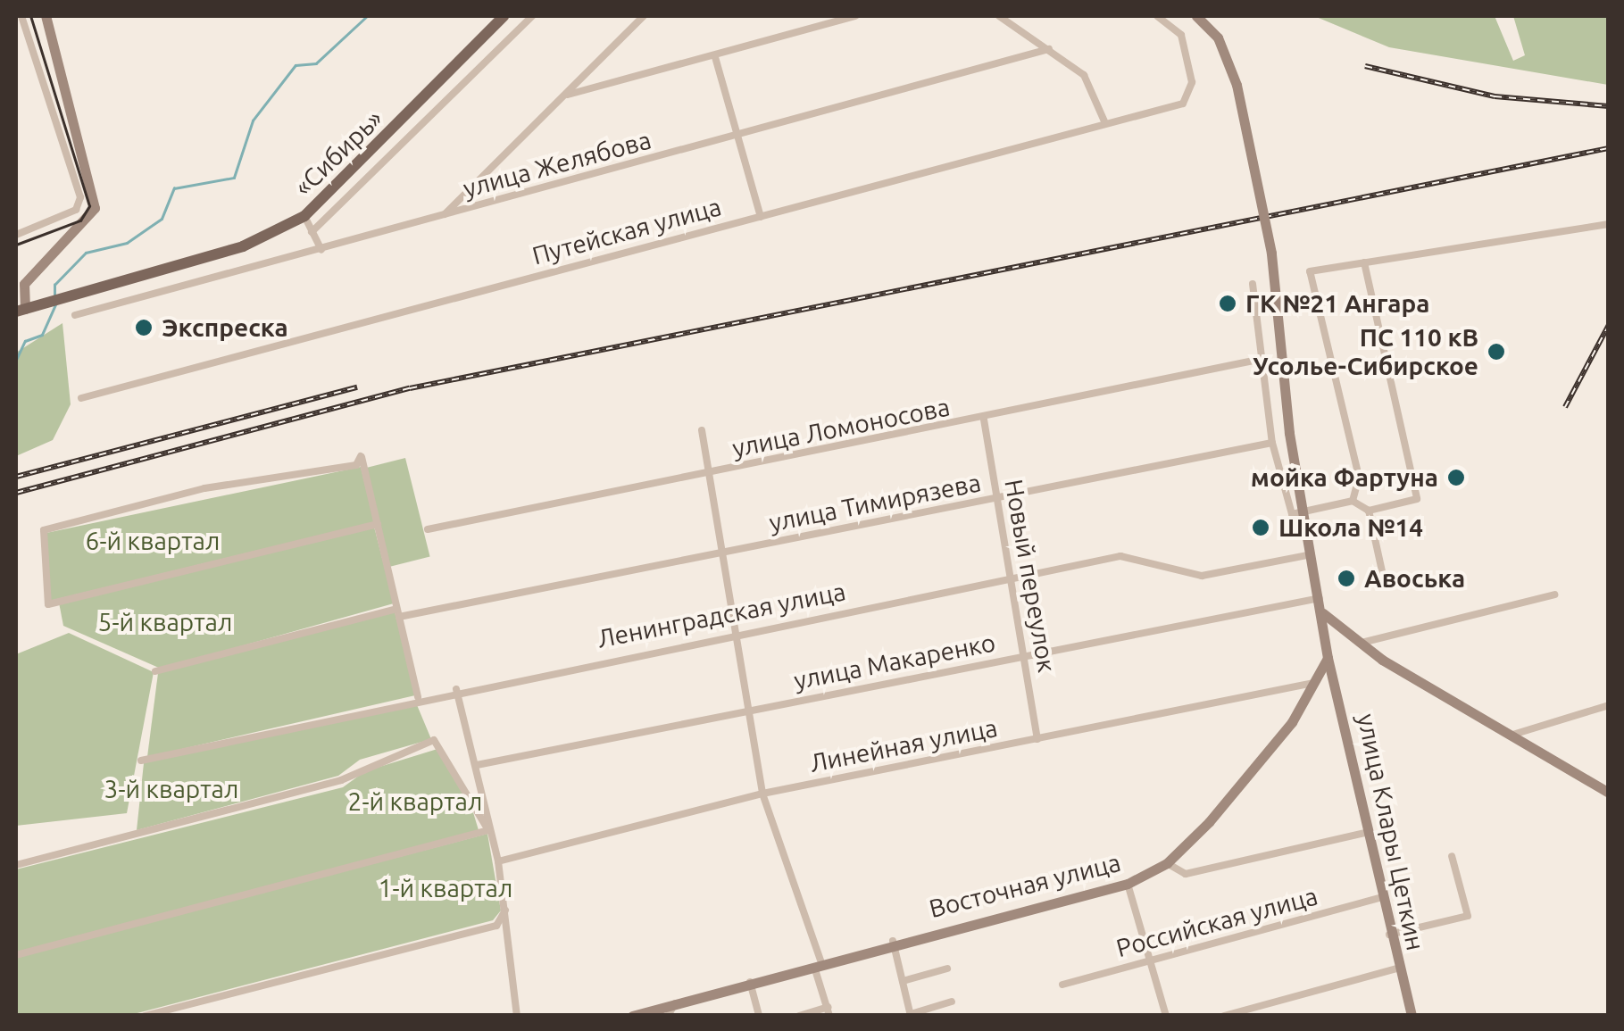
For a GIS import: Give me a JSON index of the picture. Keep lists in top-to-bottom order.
{
  "streets": {
    "main road": ["«Сибирь»"],
    "street": [
      "улица Желябова",
      "Путейская улица",
      "улица Ломоносова",
      "улица Тимирязева",
      "Новый переулок",
      "Ленинградская улица",
      "улица Макаренко",
      "Линейная улица",
      "улица Клары Цеткин",
      "Восточная улица",
      "Российская улица"
    ]
  },
  "crossings": [
    ["улица Ломоносова", "Новый переулок"],
    ["улица Тимирязева", "Новый переулок"],
    ["Новый переулок", "Ленинградская улица"],
    ["Новый переулок", "улица Макаренко"],
    ["Новый переулок", "Линейная улица"],
    ["Линейная улица", "Восточная улица"],
    ["улица Клары Цеткин", "Восточная улица"],
    ["улица Клары Цеткин", "Российская улица"]
  ],
  "parks": [
    "6-й квартал",
    "5-й квартал",
    "3-й квартал",
    "2-й квартал",
    "1-й квартал"
  ],
  "places": [
    "ГК №21 Ангара",
    "Экспреска",
    "ПС 110 кВ Усолье-Сибирское",
    "мойка Фартуна",
    "Школа №14",
    "Авоська"
  ]
}
